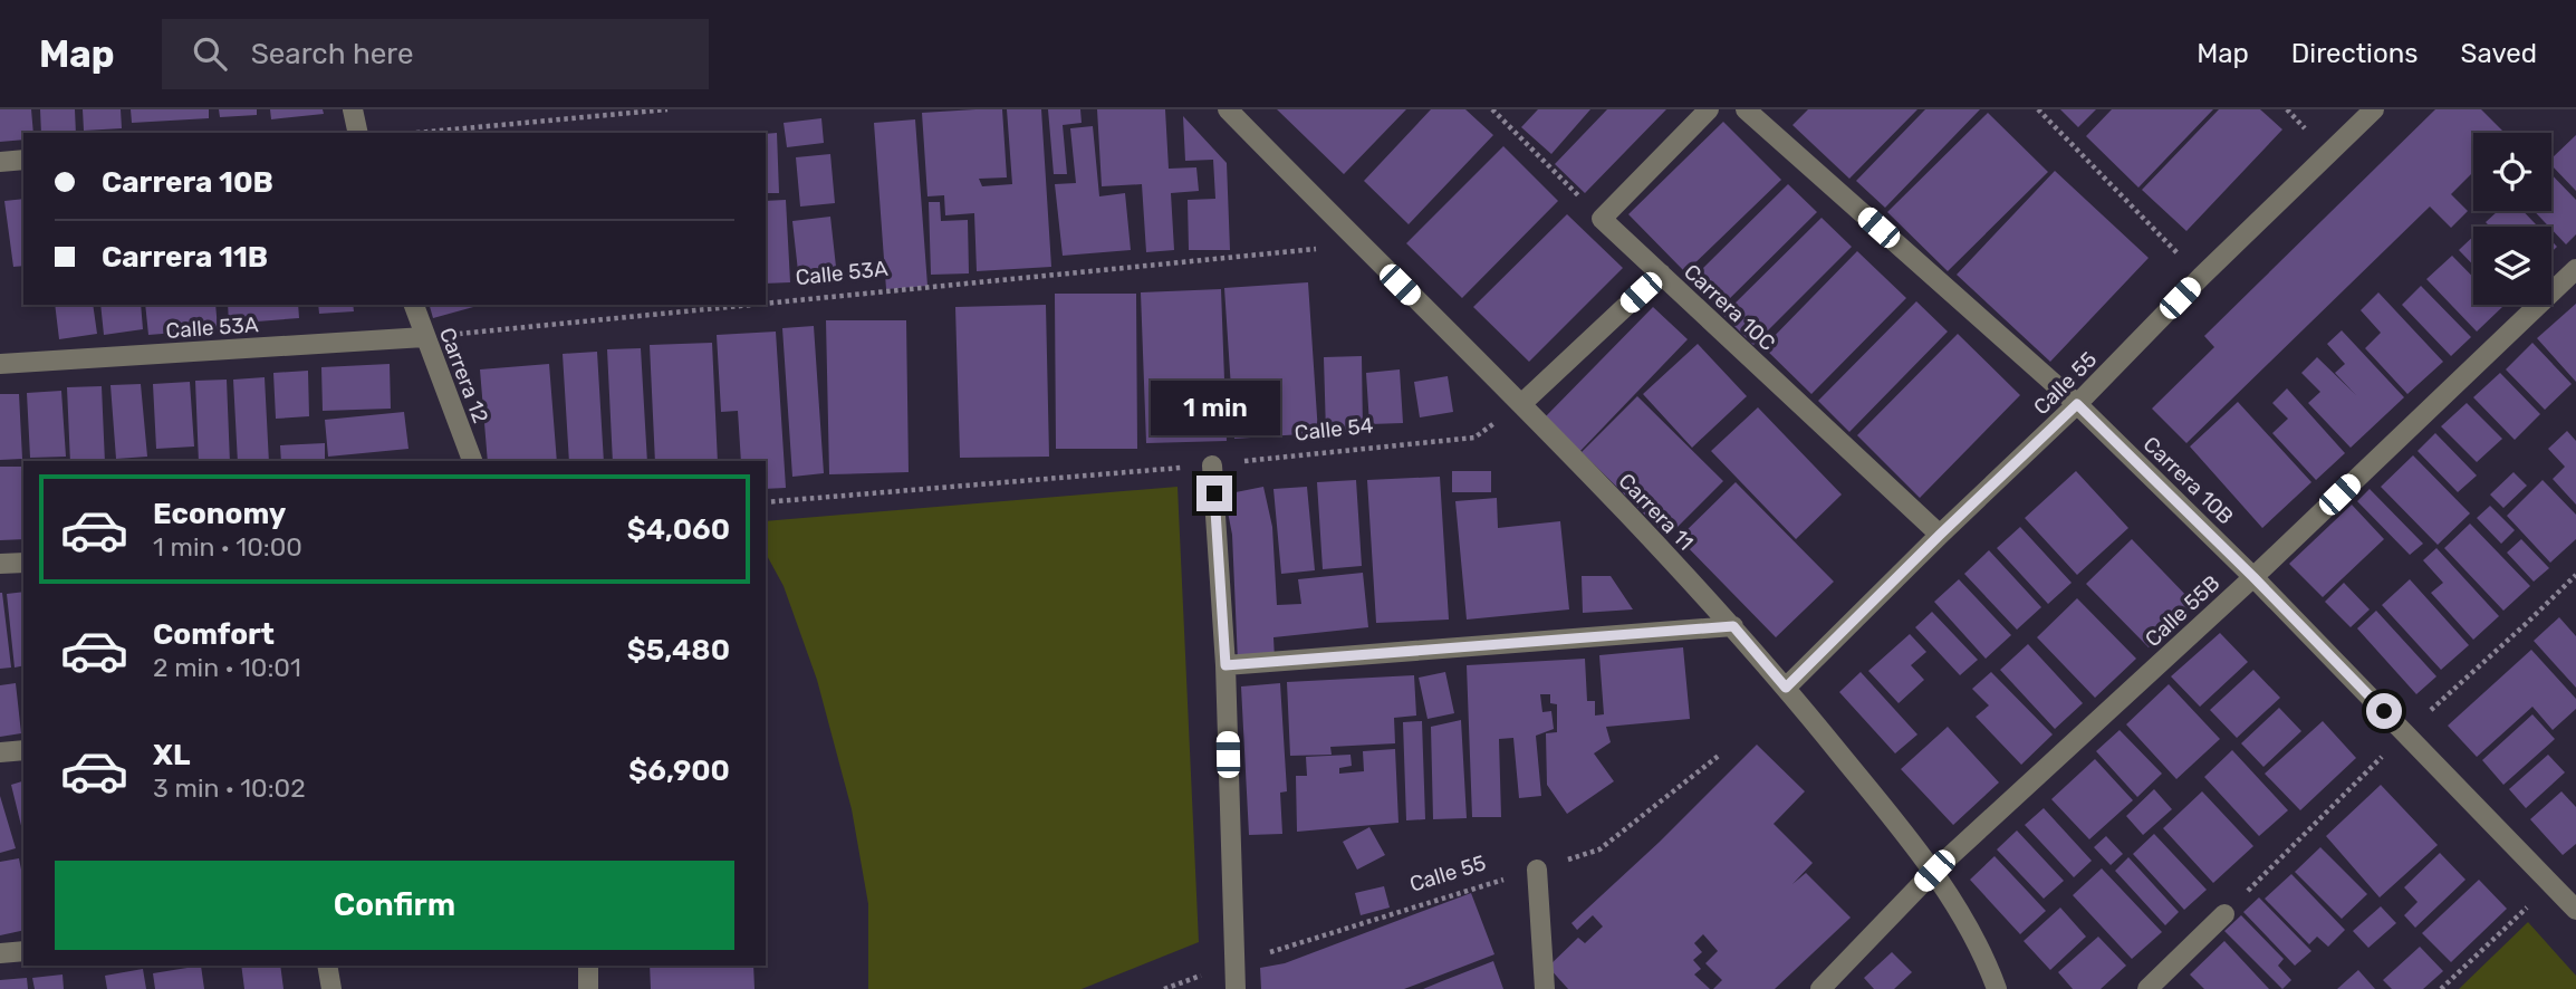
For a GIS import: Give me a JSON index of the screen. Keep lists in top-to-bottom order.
{
  "streets": {
    "street": [
      "Calle 53A",
      "Carrera 10C",
      "Carrera 12",
      "Calle 55",
      "Carrera 10B",
      "Carrera 11",
      "Calle 55B"
    ],
    "path": ["Calle 54"]
  },
  "crossings": [
    ["Calle 53A", "Carrera 12"],
    ["Calle 53A", "Carrera 11"],
    ["Carrera 10C", "Calle 55"],
    ["Calle 55", "Carrera 10B"],
    ["Calle 55", "Carrera 11"],
    ["Calle 54", "Carrera 11"],
    ["Carrera 10B", "Calle 55B"],
    ["Carrera 11", "Calle 55B"]
  ],
  "page": {
    "header": "Map",
    "search": "Search here",
    "nav": ["Map", "Directions", "Saved"],
    "banner": ["Carrera 10B", "Carrera 11B"],
    "bubble": "1 min",
    "list": [
      {
        "name": "Economy",
        "note": "1 min · 10:00",
        "value": "$4,060"
      },
      {
        "name": "Comfort",
        "note": "2 min · 10:01",
        "value": "$5,480"
      },
      {
        "name": "XL",
        "note": "3 min · 10:02",
        "value": "$6,900"
      }
    ],
    "buttons": "Confirm"
  }
}
